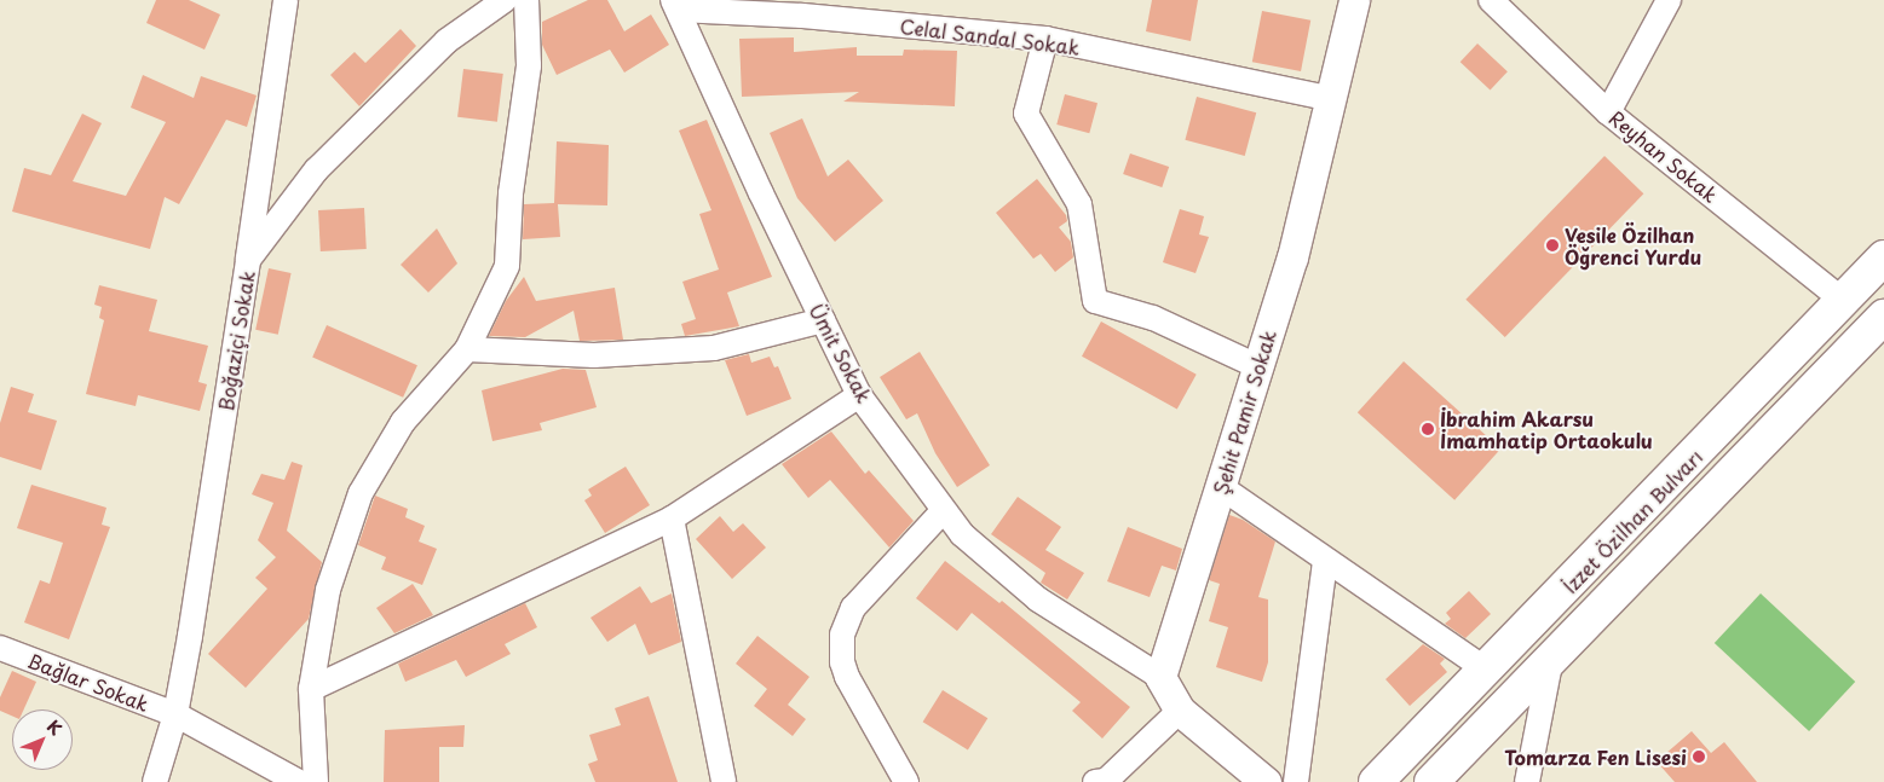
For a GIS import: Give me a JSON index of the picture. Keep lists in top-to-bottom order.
{
  "streets": {
    "main road": ["İzzet Özilhan Bulvarı"],
    "street": [
      "Celal Sandal Sokak",
      "Reyhan Sokak",
      "Boğaziçi Sokak",
      "Ümit Sokak",
      "Şehit Pamir Sokak",
      "Bağlar Sokak"
    ]
  },
  "crossings": [
    ["Celal Sandal Sokak", "Ümit Sokak"],
    ["Celal Sandal Sokak", "Şehit Pamir Sokak"],
    ["Reyhan Sokak", "İzzet Özilhan Bulvarı"],
    ["Boğaziçi Sokak", "Bağlar Sokak"],
    ["Ümit Sokak", "Şehit Pamir Sokak"]
  ],
  "places": ["Vesile Özilhan Öğrenci Yurdu", "İbrahim Akarsu İmamhatip Ortaokulu", "Tomarza Fen Lisesi"],
  "north": "top right"
}
